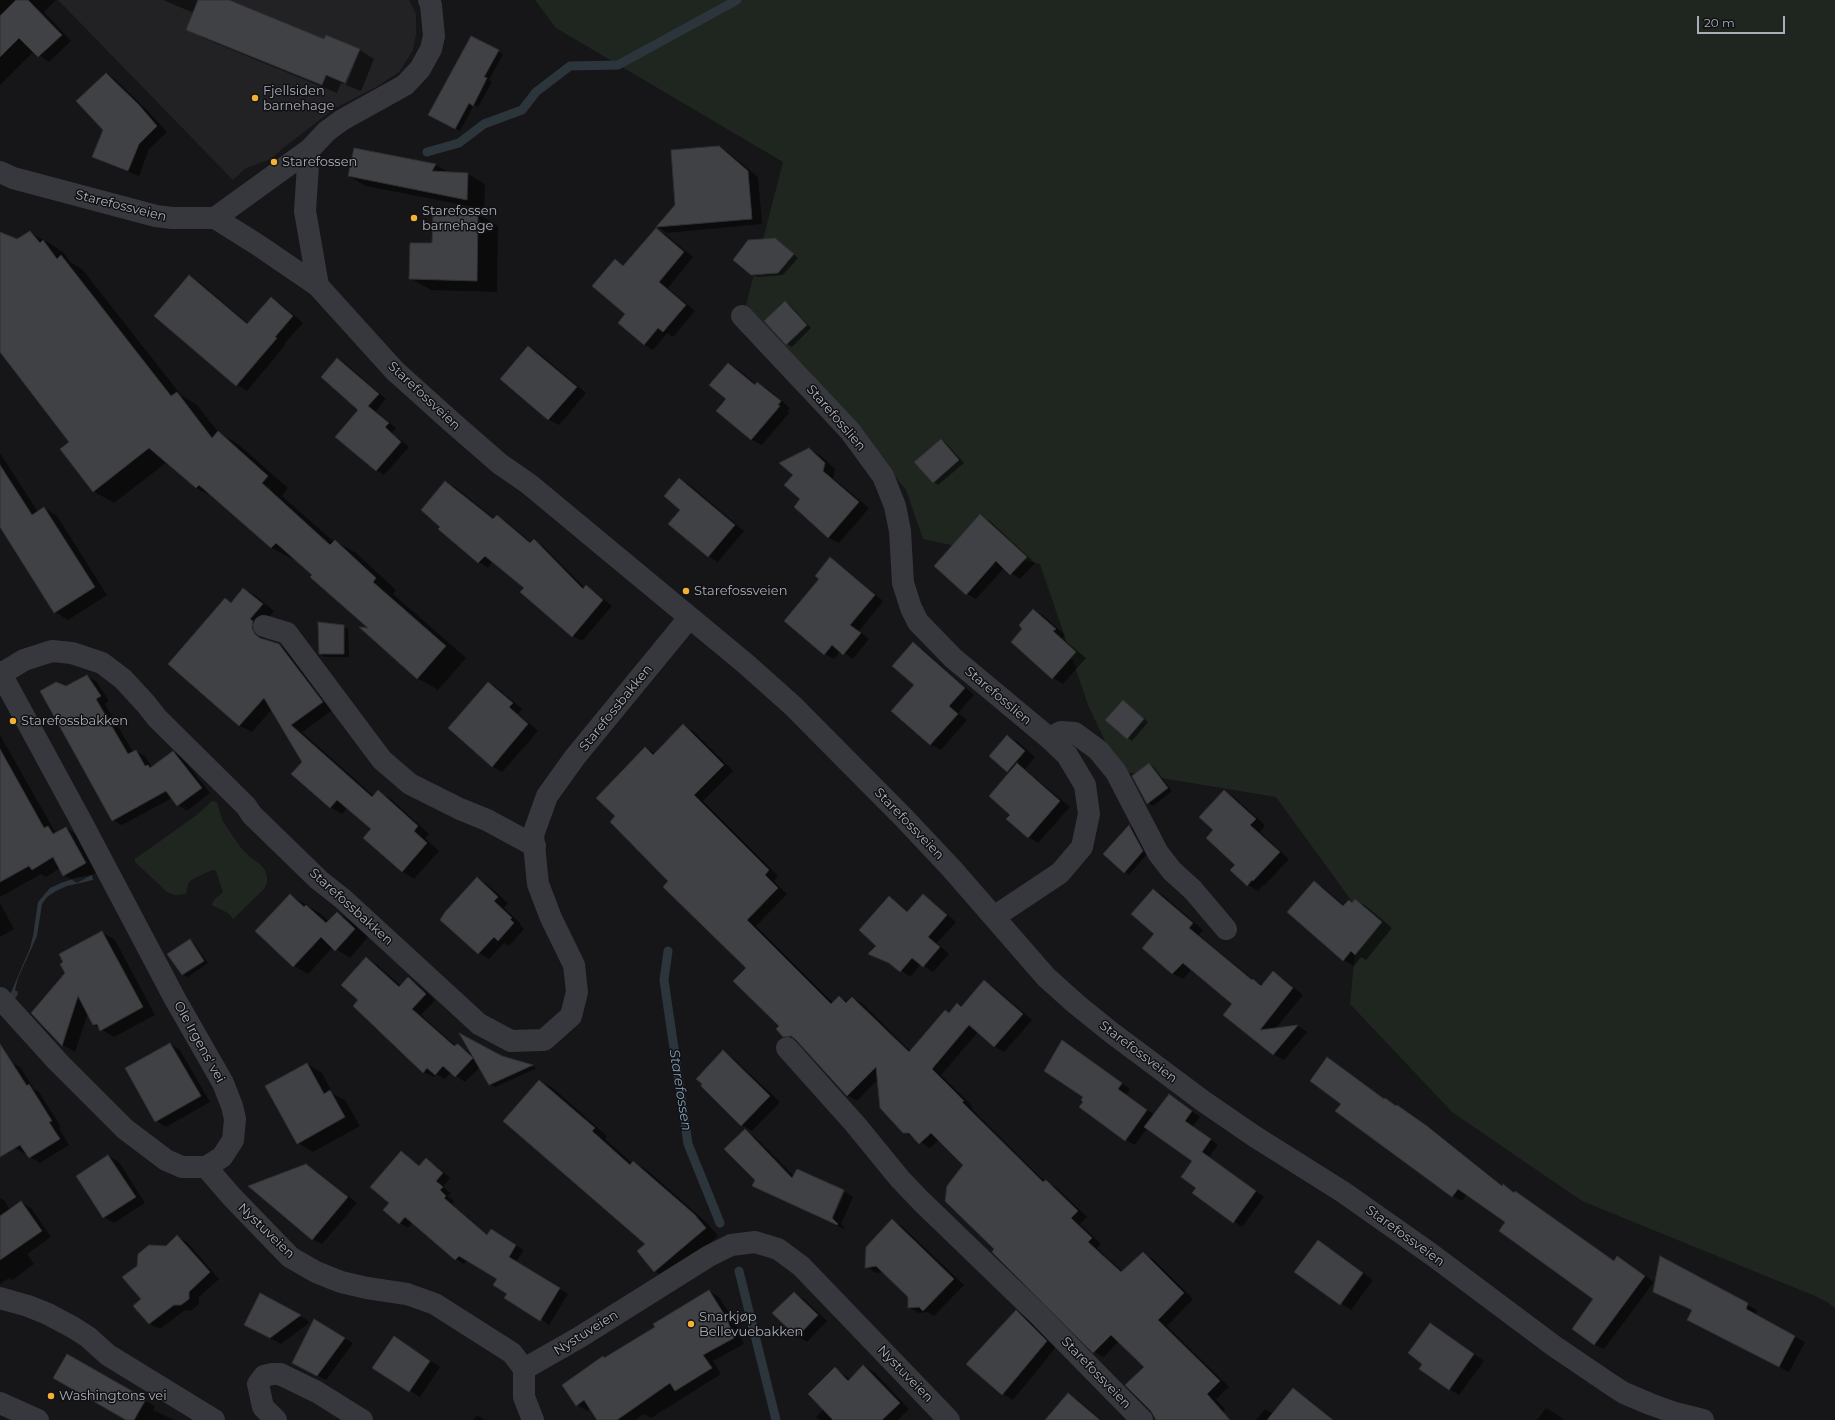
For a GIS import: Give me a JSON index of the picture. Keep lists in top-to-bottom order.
{
  "streets": {
    "street": [
      "Starefossveien",
      "Starefosslien",
      "Starefossbakken",
      "Ole Irgens' vei",
      "Nystuveien"
    ]
  },
  "crossings": [
    ["Starefossveien", "Starefosslien"],
    ["Starefossveien", "Starefossbakken"],
    ["Starefossbakken", "Ole Irgens' vei"],
    ["Ole Irgens' vei", "Nystuveien"]
  ],
  "water": ["Starefossen"],
  "places": [
    "Fjellsiden barnehage",
    "Starefossen",
    "Starefossen barnehage",
    "Starefossveien",
    "Starefossbakken",
    "Snarkjøp Bellevuebakken",
    "Washingtons vei"
  ],
  "scale_bar": "20 m"
}
